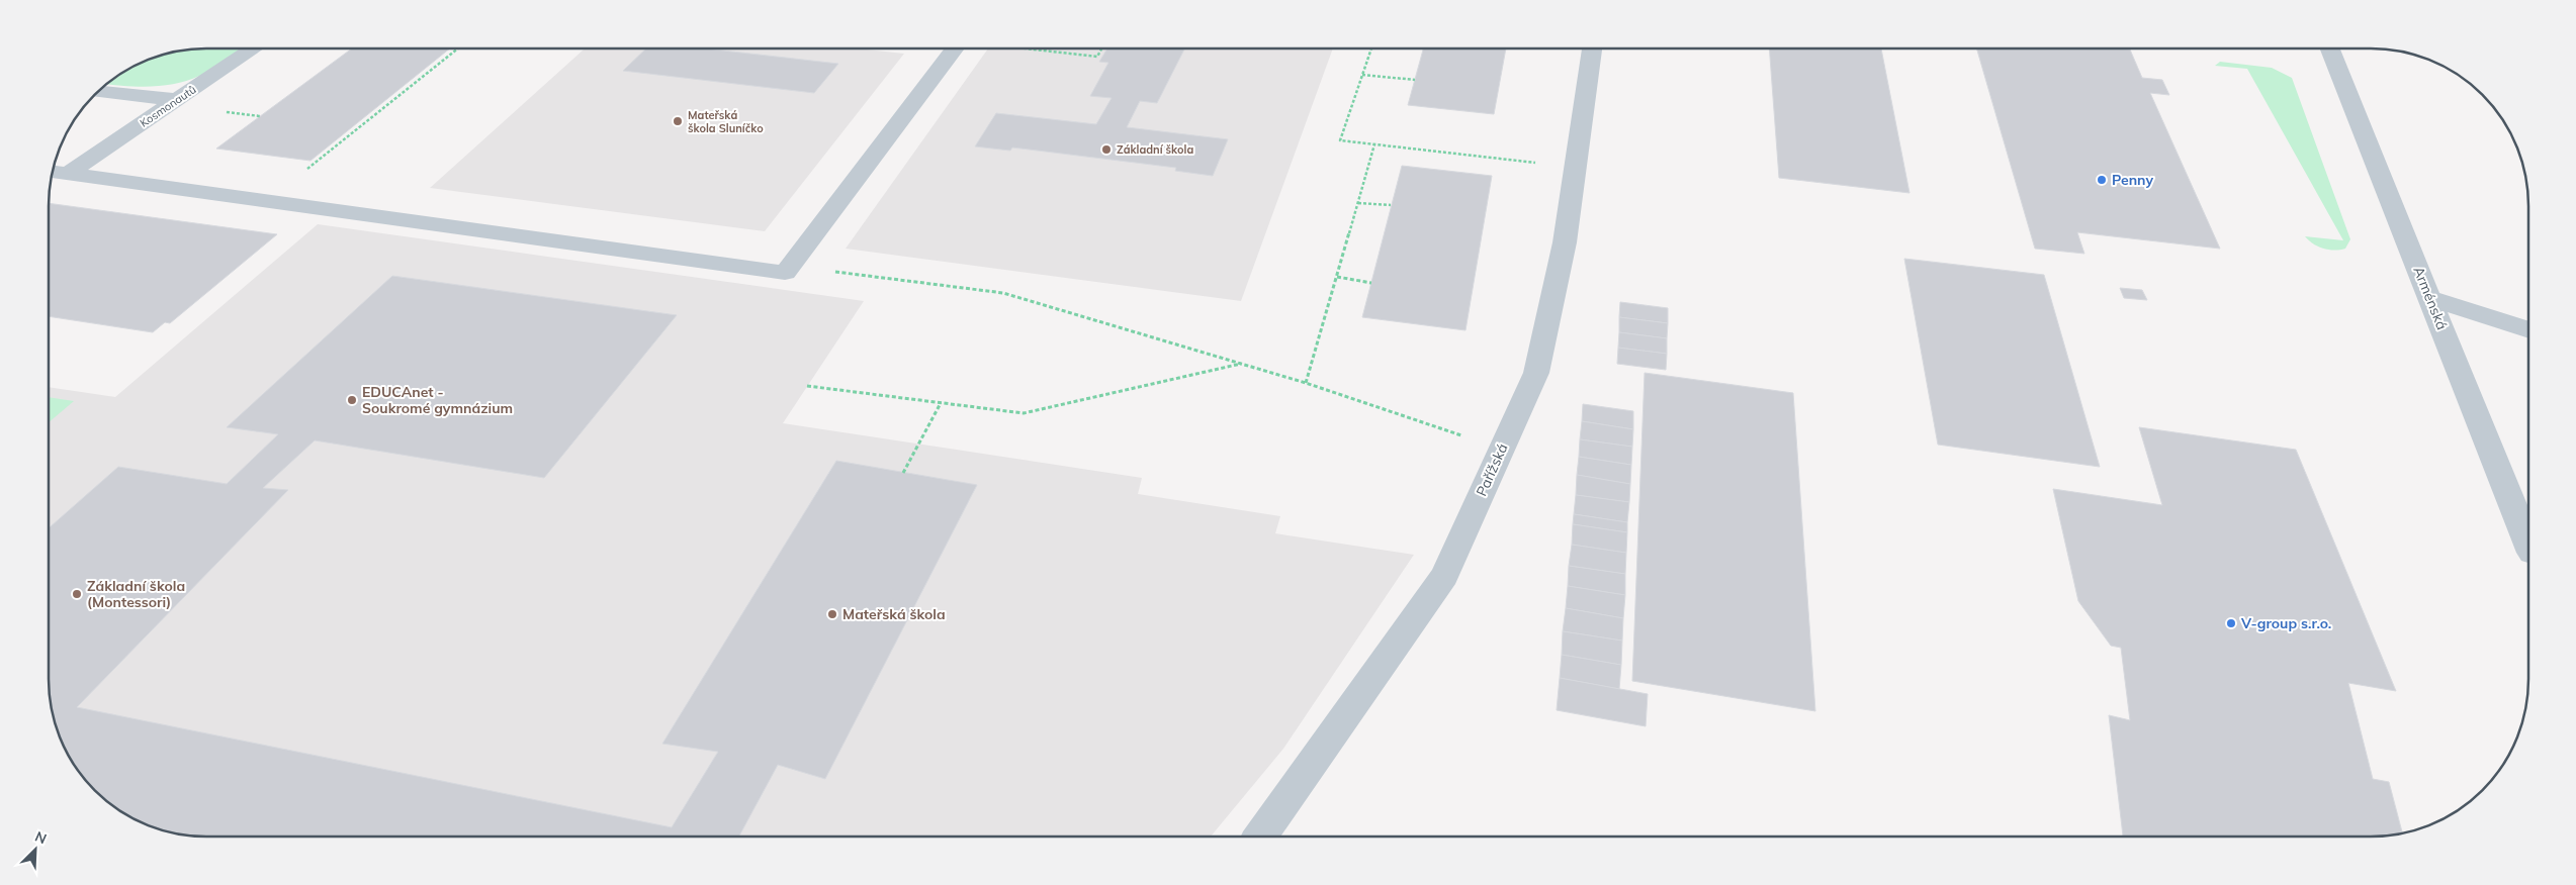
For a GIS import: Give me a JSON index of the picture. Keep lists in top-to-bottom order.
{
  "streets": {
    "street": ["Kosmonautů", "Arménská", "Pařížská"]
  },
  "places": [
    "Mateřská škola Sluníčko",
    "Základní škola",
    "Penny",
    "EDUCAnet - Soukromé gymnázium",
    "Základní škola (Montessori)",
    "Mateřská škola",
    "V-group s.r.o."
  ],
  "north": "top right"
}
